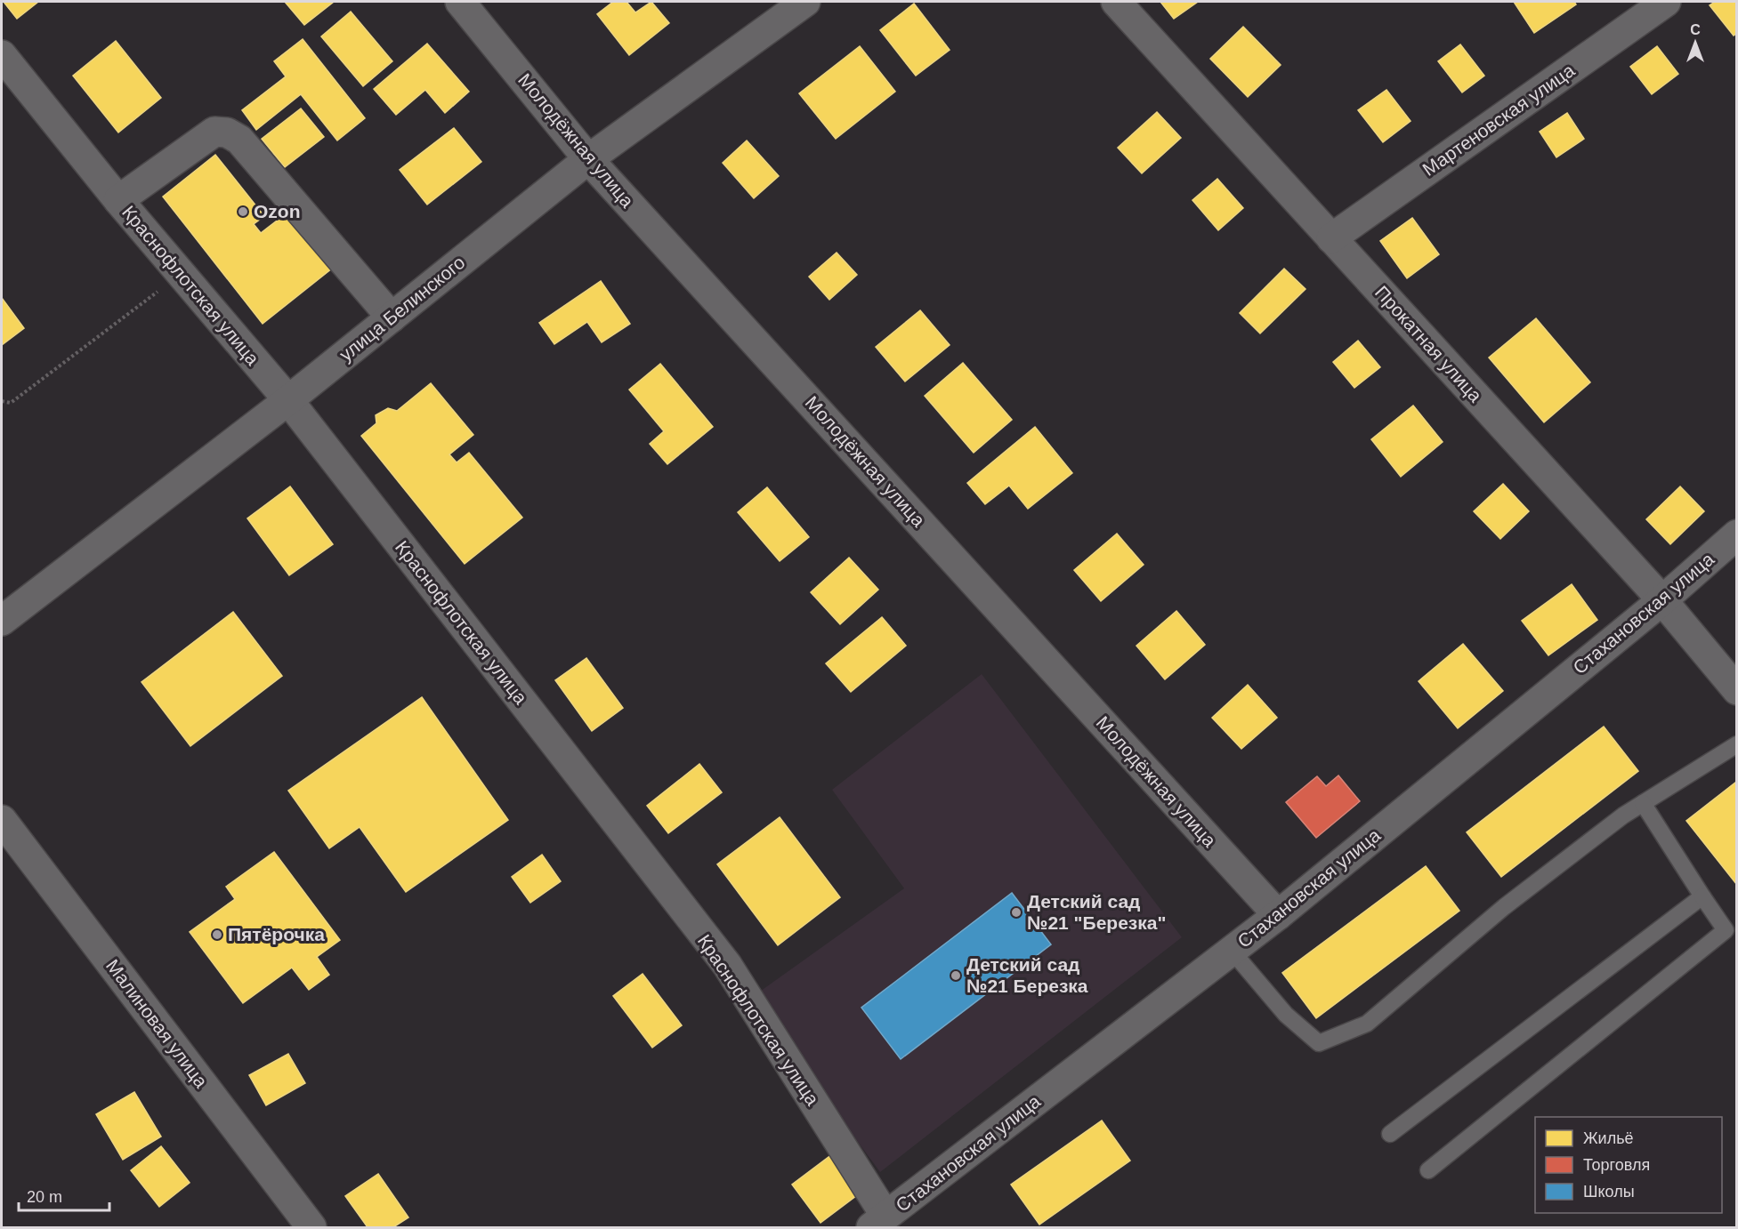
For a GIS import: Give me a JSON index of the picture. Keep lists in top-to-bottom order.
{
  "streets": {
    "street": [
      "Мартеновская улица",
      "Молодёжная улица",
      "Краснофлотская улица",
      "улица Белинского",
      "Прокатная улица",
      "Стахановская улица",
      "Малиновая улица"
    ]
  },
  "crossings": [
    ["Мартеновская улица", "Прокатная улица"],
    ["Молодёжная улица", "улица Белинского"],
    ["Молодёжная улица", "Стахановская улица"],
    ["Краснофлотская улица", "улица Белинского"],
    ["Краснофлотская улица", "Стахановская улица"],
    ["Прокатная улица", "Стахановская улица"]
  ],
  "places": [
    "Ozon",
    "Детский сад №21 \"Березка\"",
    "Пятёрочка",
    "Детский сад №21 Березка"
  ],
  "legend": ["Жильё", "Торговля", "Школы"],
  "scale_bar": "20 m",
  "north": "top"
}
